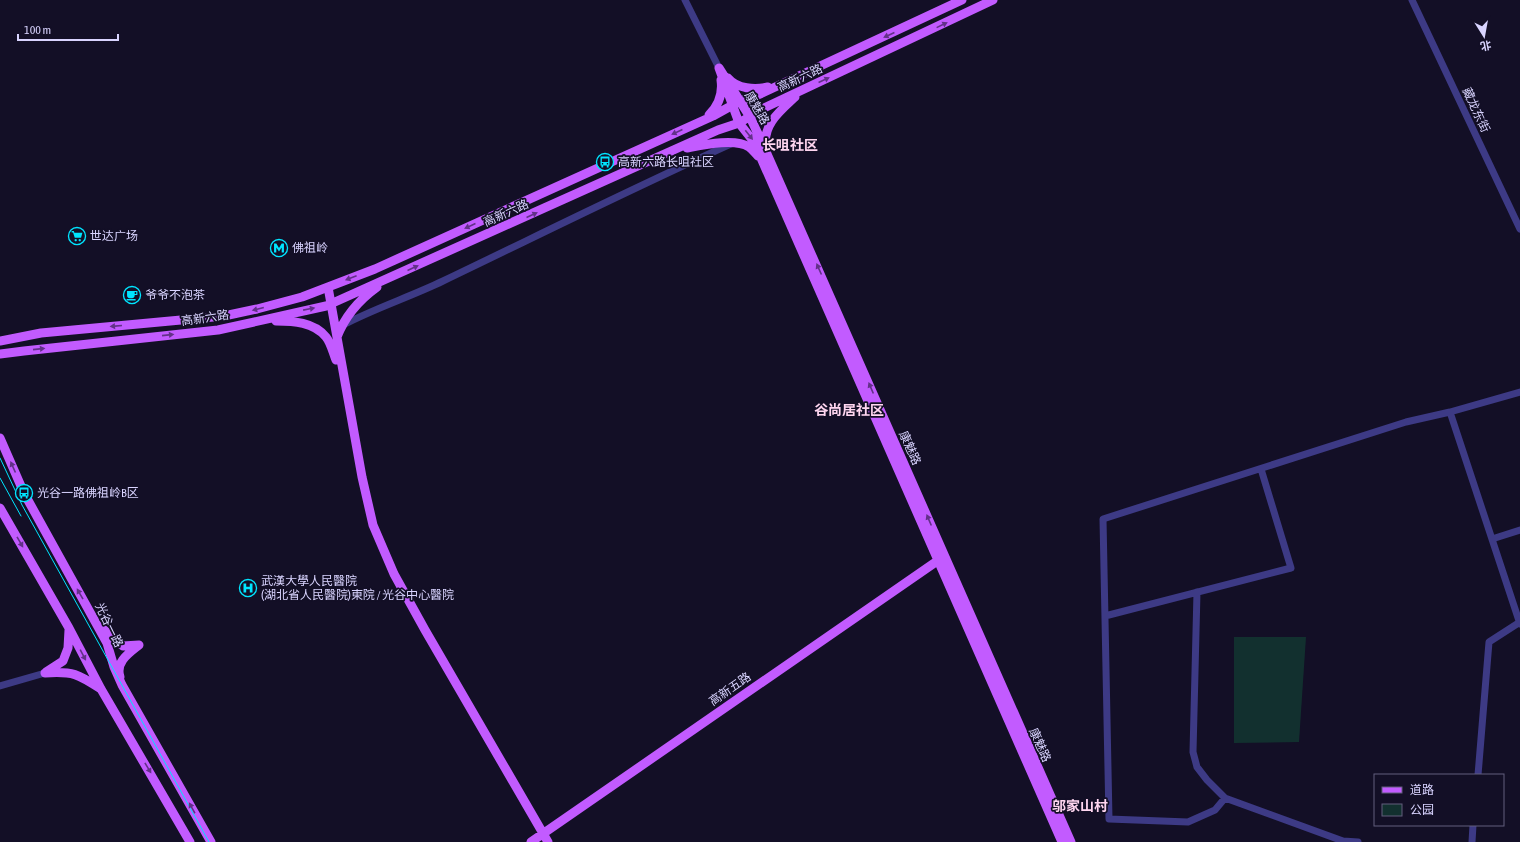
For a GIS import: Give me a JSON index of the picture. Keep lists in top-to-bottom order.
{
  "streets": {
    "main road": [
      "高新六路",
      "康魅路",
      "光谷一路",
      "高新五路"
    ],
    "street": ["藏龙东街"]
  },
  "crossings": [
    ["高新六路", "康魅路"],
    ["康魅路", "高新五路"]
  ],
  "districts": ["长咀社区", "谷尚居社区", "邬家山村"],
  "places": {
    "bus stop": ["高新六路长咀社区", "光谷一路佛祖岭B区"],
    "supermarket": ["世达广场"],
    "metro station": ["佛祖岭"],
    "cafe": ["爷爷不泡茶"],
    "hospital": ["武漢大學人民醫院 (湖北省人民醫院)東院 / 光谷中心醫院"]
  },
  "legend": ["道路", "公园"],
  "scale_bar": "100 m",
  "north": "bottom"
}
